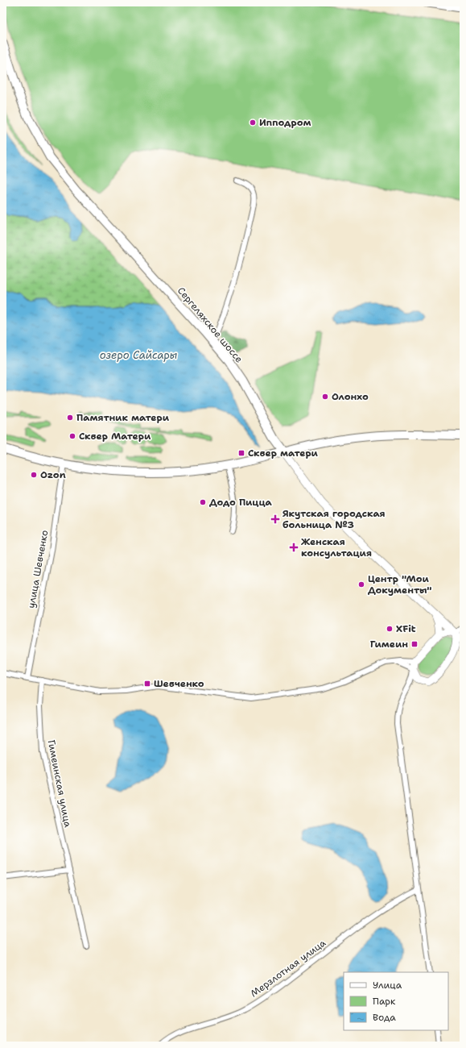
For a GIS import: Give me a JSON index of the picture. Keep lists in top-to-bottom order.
{
  "streets": {
    "main road": ["Сергеляхское шоссе"],
    "street": ["улица Шевченко", "Гимеинская улица", "Мерзлотная улица"]
  },
  "water": ["озеро Сайсары"],
  "places": {
    "other": [
      "Ипподром",
      "Олонхо",
      "Памятник матери",
      "Сквер Матери",
      "Ozon",
      "Додо Пицца",
      "Центр \"Мои Документы\"",
      "XFit"
    ],
    "transit": ["Сквер матери", "Гимеин", "Шевченко"],
    "health": ["Якутская городская больница №3", "Женская консультация"]
  },
  "legend": ["Улица", "Парк", "Вода"]
}
